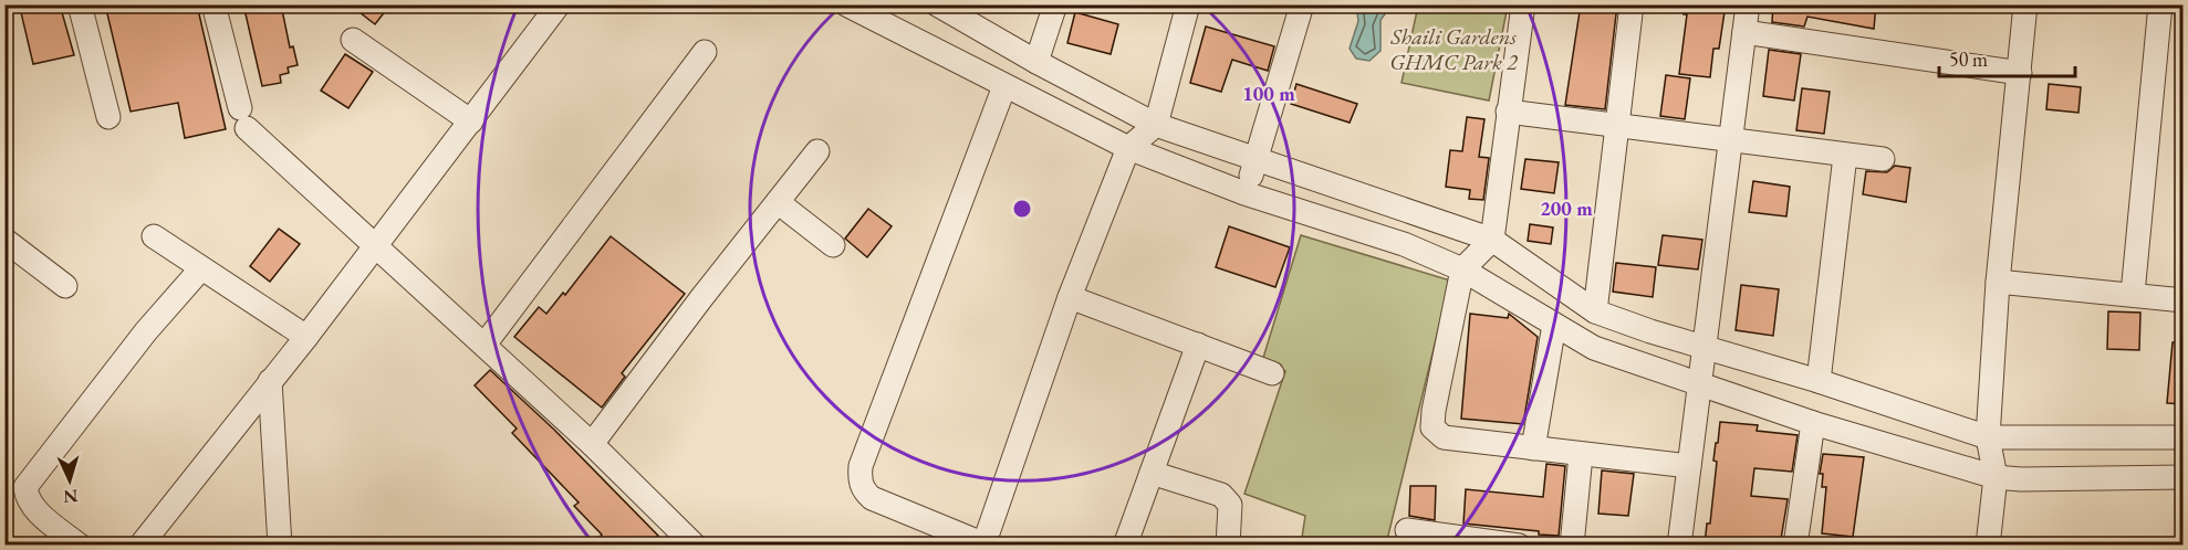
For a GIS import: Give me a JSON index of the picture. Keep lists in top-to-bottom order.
{
  "parks": ["Shaili Gardens GHMC Park 2"],
  "scale_bar": "50 m",
  "north": "bottom",
  "rings": ["100 m", "200 m"]
}
